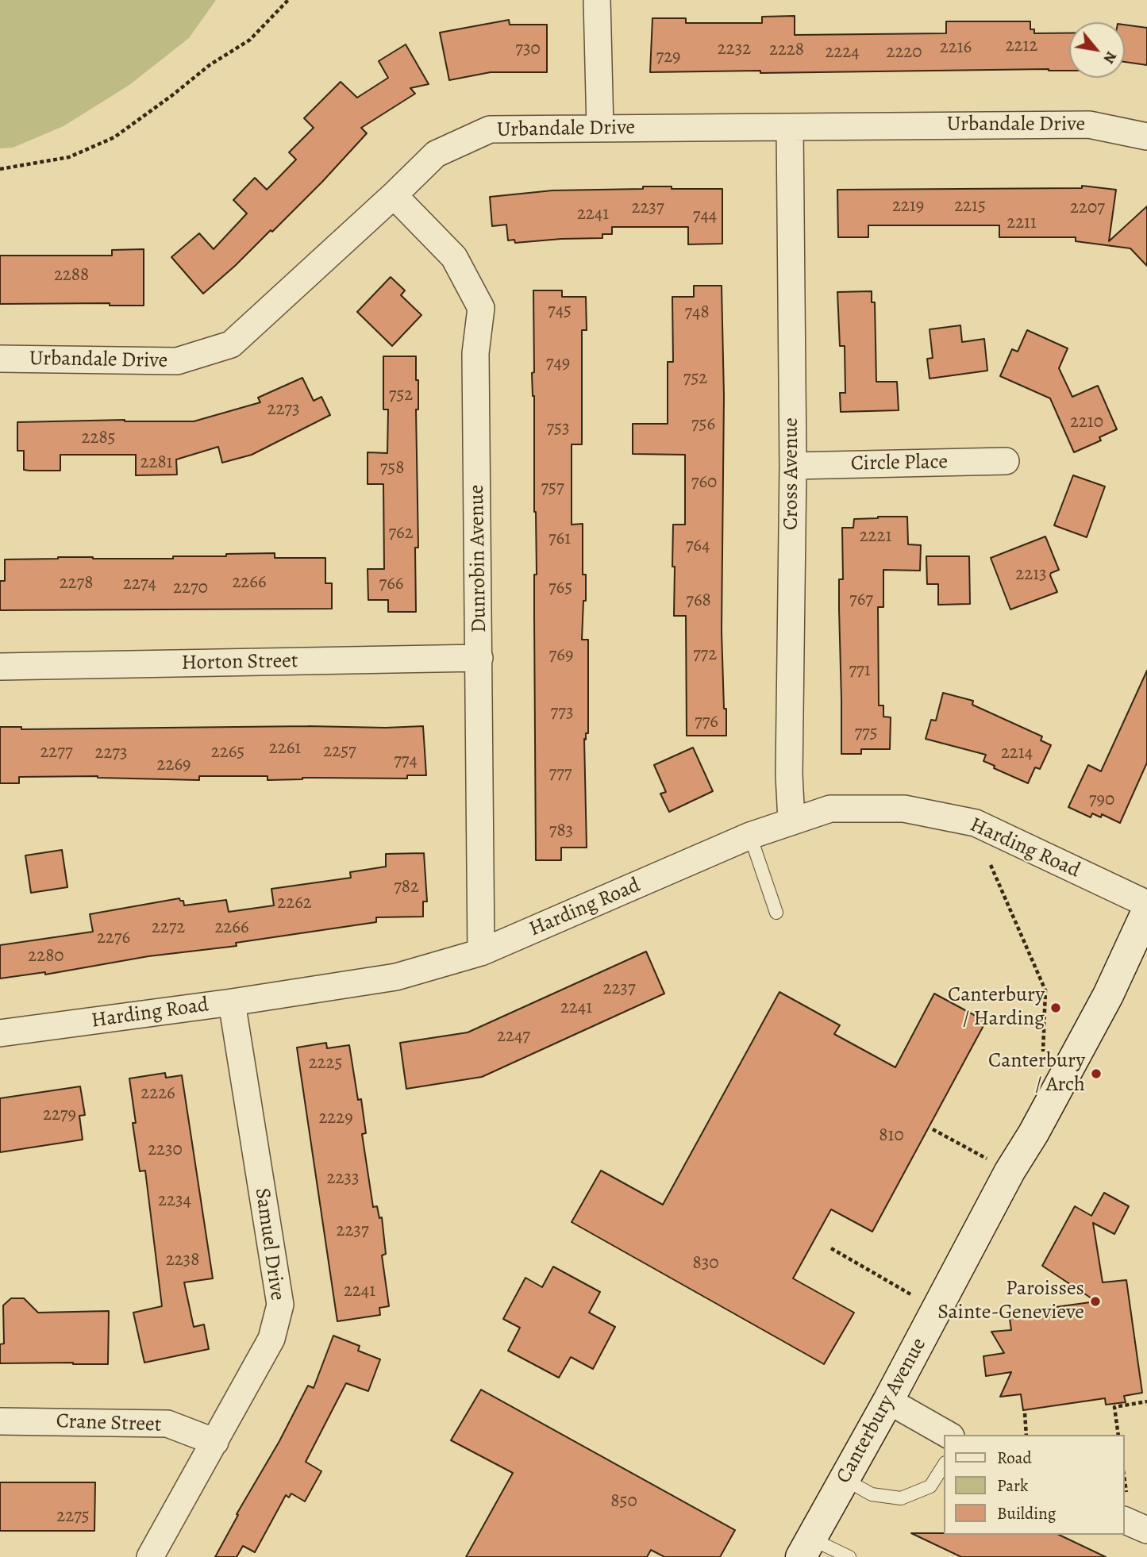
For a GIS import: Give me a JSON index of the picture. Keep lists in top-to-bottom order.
{
  "streets": {
    "street": [
      "Urbandale Drive",
      "Circle Place",
      "Cross Avenue",
      "Dunrobin Avenue",
      "Horton Street",
      "Harding Road",
      "Samuel Drive",
      "Canterbury Avenue",
      "Crane Street"
    ]
  },
  "crossings": [
    ["Urbandale Drive", "Cross Avenue"],
    ["Urbandale Drive", "Dunrobin Avenue"],
    ["Circle Place", "Cross Avenue"],
    ["Cross Avenue", "Harding Road"],
    ["Dunrobin Avenue", "Horton Street"],
    ["Dunrobin Avenue", "Harding Road"],
    ["Harding Road", "Samuel Drive"],
    ["Samuel Drive", "Crane Street"]
  ],
  "places": ["Canterbury / Harding", "Canterbury / Arch", "Paroisses Sainte-Genevieve"],
  "house_numbers": [
    "2212",
    "2216",
    "730",
    "2232",
    "2228",
    "2224",
    "2220",
    "729",
    "2219",
    "2215",
    "2237",
    "2207",
    "2241",
    "744",
    "2211",
    "2288",
    "745",
    "748",
    "749",
    "752",
    "752",
    "2273",
    "2210",
    "756",
    "753",
    "2285",
    "2281",
    "758",
    "760",
    "757",
    "762",
    "2221",
    "761",
    "764",
    "2213",
    "2266",
    "2278",
    "2274",
    "766",
    "2270",
    "765",
    "767",
    "768",
    "772",
    "769",
    "771",
    "773",
    "776",
    "775",
    "2261",
    "2257",
    "2277",
    "2265",
    "2273",
    "2214",
    "774",
    "2269",
    "777",
    "790",
    "783",
    "782",
    "2262",
    "2272",
    "2266",
    "2276",
    "2280",
    "2237",
    "2241",
    "2247",
    "2225",
    "2226",
    "2279",
    "2229",
    "810",
    "2230",
    "2233",
    "2234",
    "2237",
    "2238",
    "830",
    "2241",
    "850",
    "2275"
  ],
  "legend": ["Road", "Park", "Building"],
  "north": "bottom right"
}
